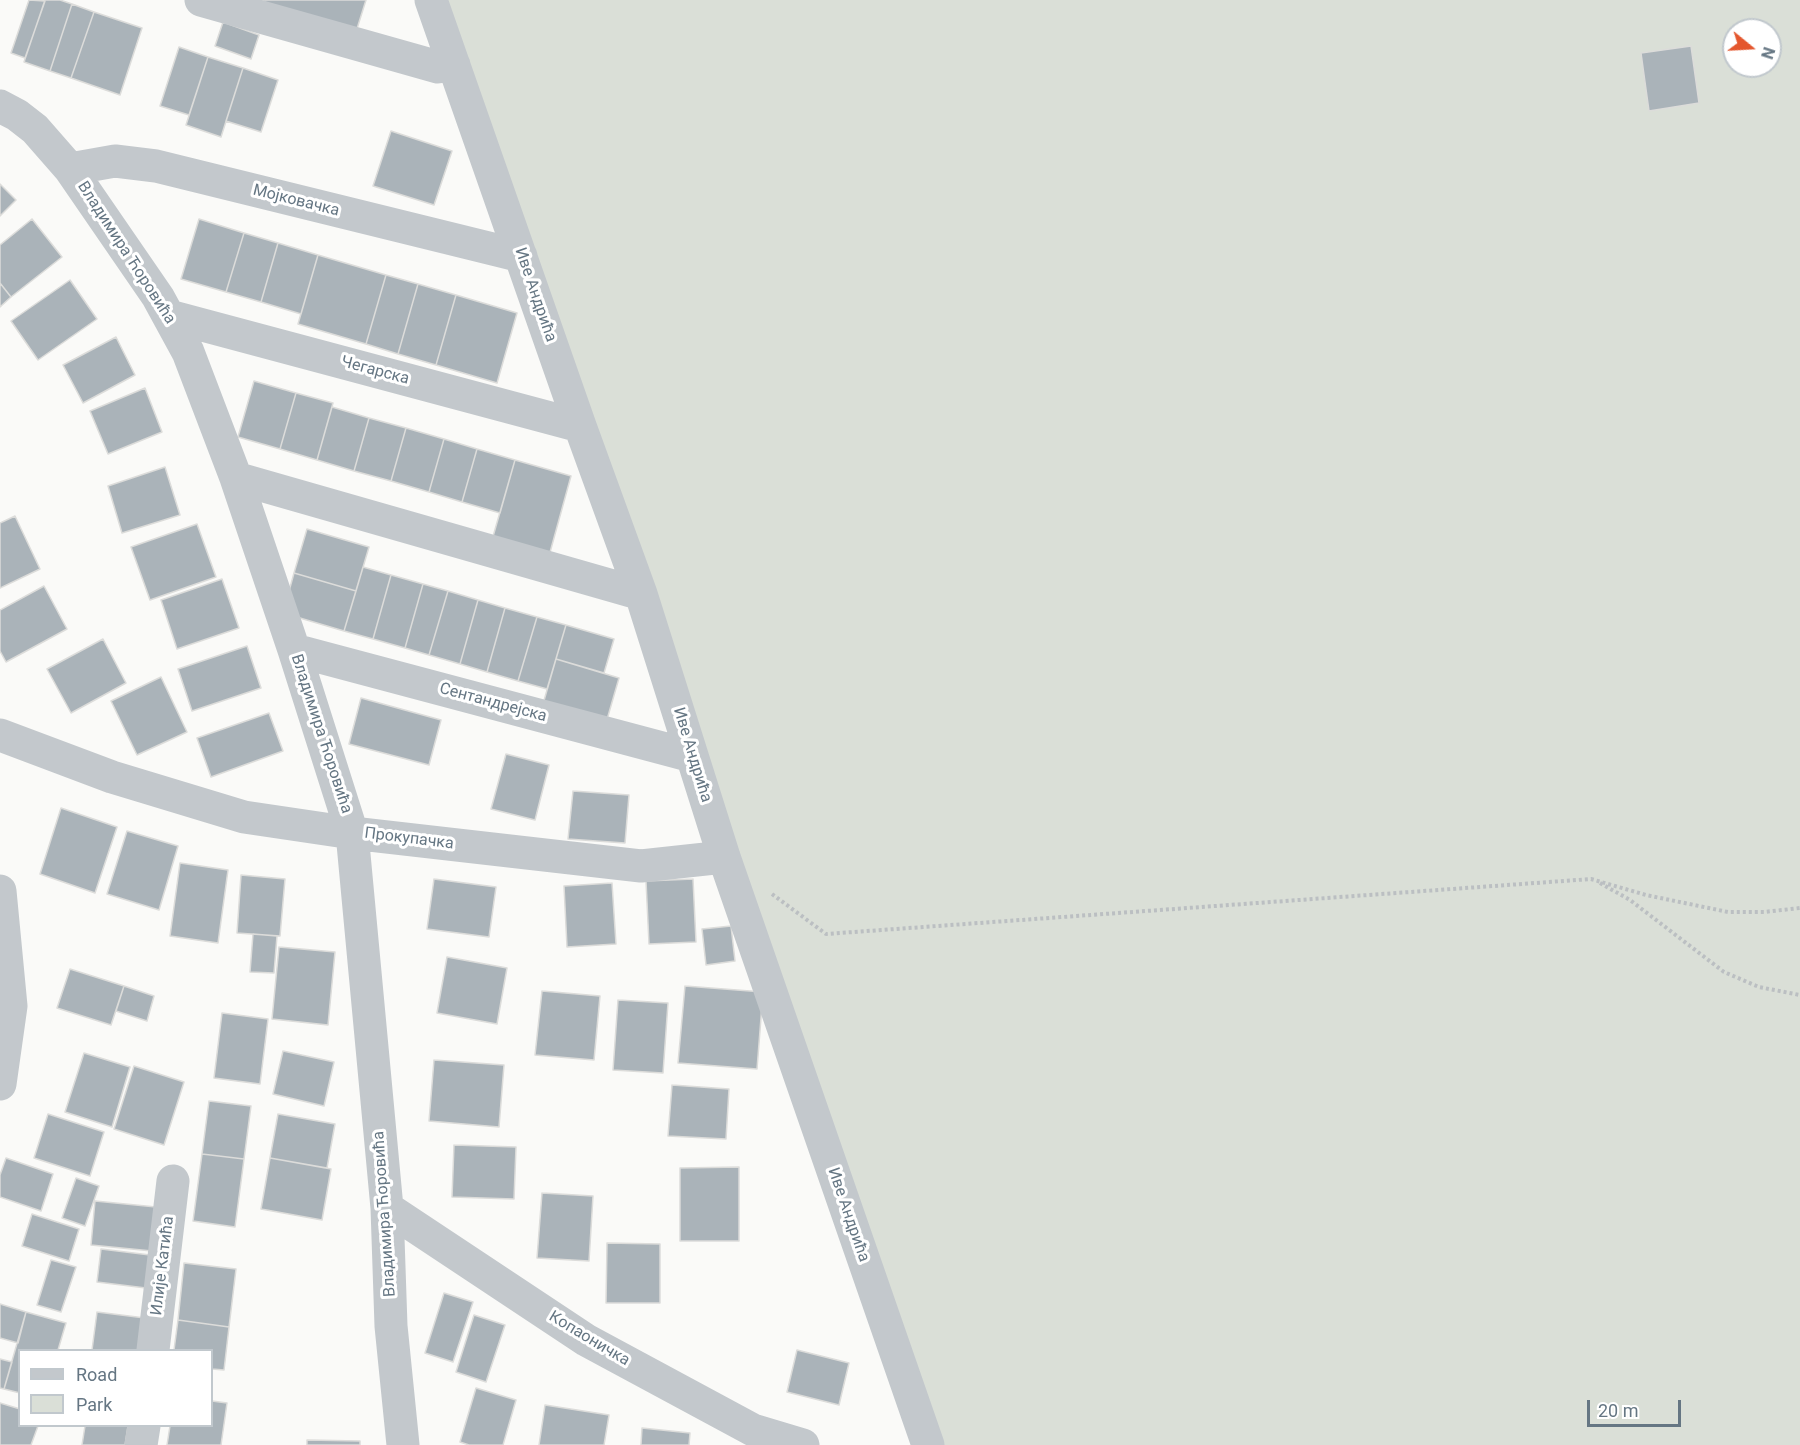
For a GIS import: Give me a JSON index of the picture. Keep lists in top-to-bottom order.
{
  "streets": {
    "street": [
      "Мојковачка",
      "Владимира Ћоровића",
      "Иве Андрића",
      "Чегарска",
      "Сентандрејска",
      "Прокупачка",
      "Илије Катића",
      "Копаоничка"
    ]
  },
  "crossings": [
    ["Мојковачка", "Владимира Ћоровића"],
    ["Мојковачка", "Иве Андрића"],
    ["Владимира Ћоровића", "Чегарска"],
    ["Владимира Ћоровића", "Сентандрејска"],
    ["Владимира Ћоровића", "Прокупачка"],
    ["Владимира Ћоровића", "Копаоничка"],
    ["Иве Андрића", "Чегарска"],
    ["Иве Андрића", "Сентандрејска"],
    ["Иве Андрића", "Прокупачка"]
  ],
  "legend": ["Road", "Park"],
  "scale_bar": "20 m",
  "north": "right"
}
